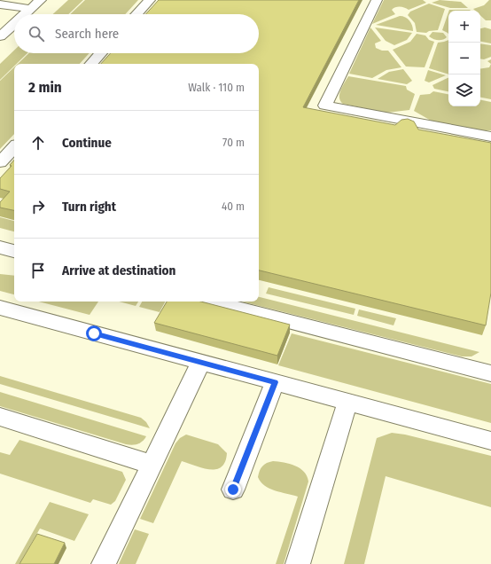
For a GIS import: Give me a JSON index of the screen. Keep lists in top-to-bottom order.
{
  "page": {
    "map_buttons": ["+", "−"],
    "search": "Search here",
    "heading": ["2 min", "Walk · 110 m"],
    "list": [
      ["Continue", "70 m"],
      ["Turn right", "40 m"],
      "Arrive at destination"
    ]
  }
}
